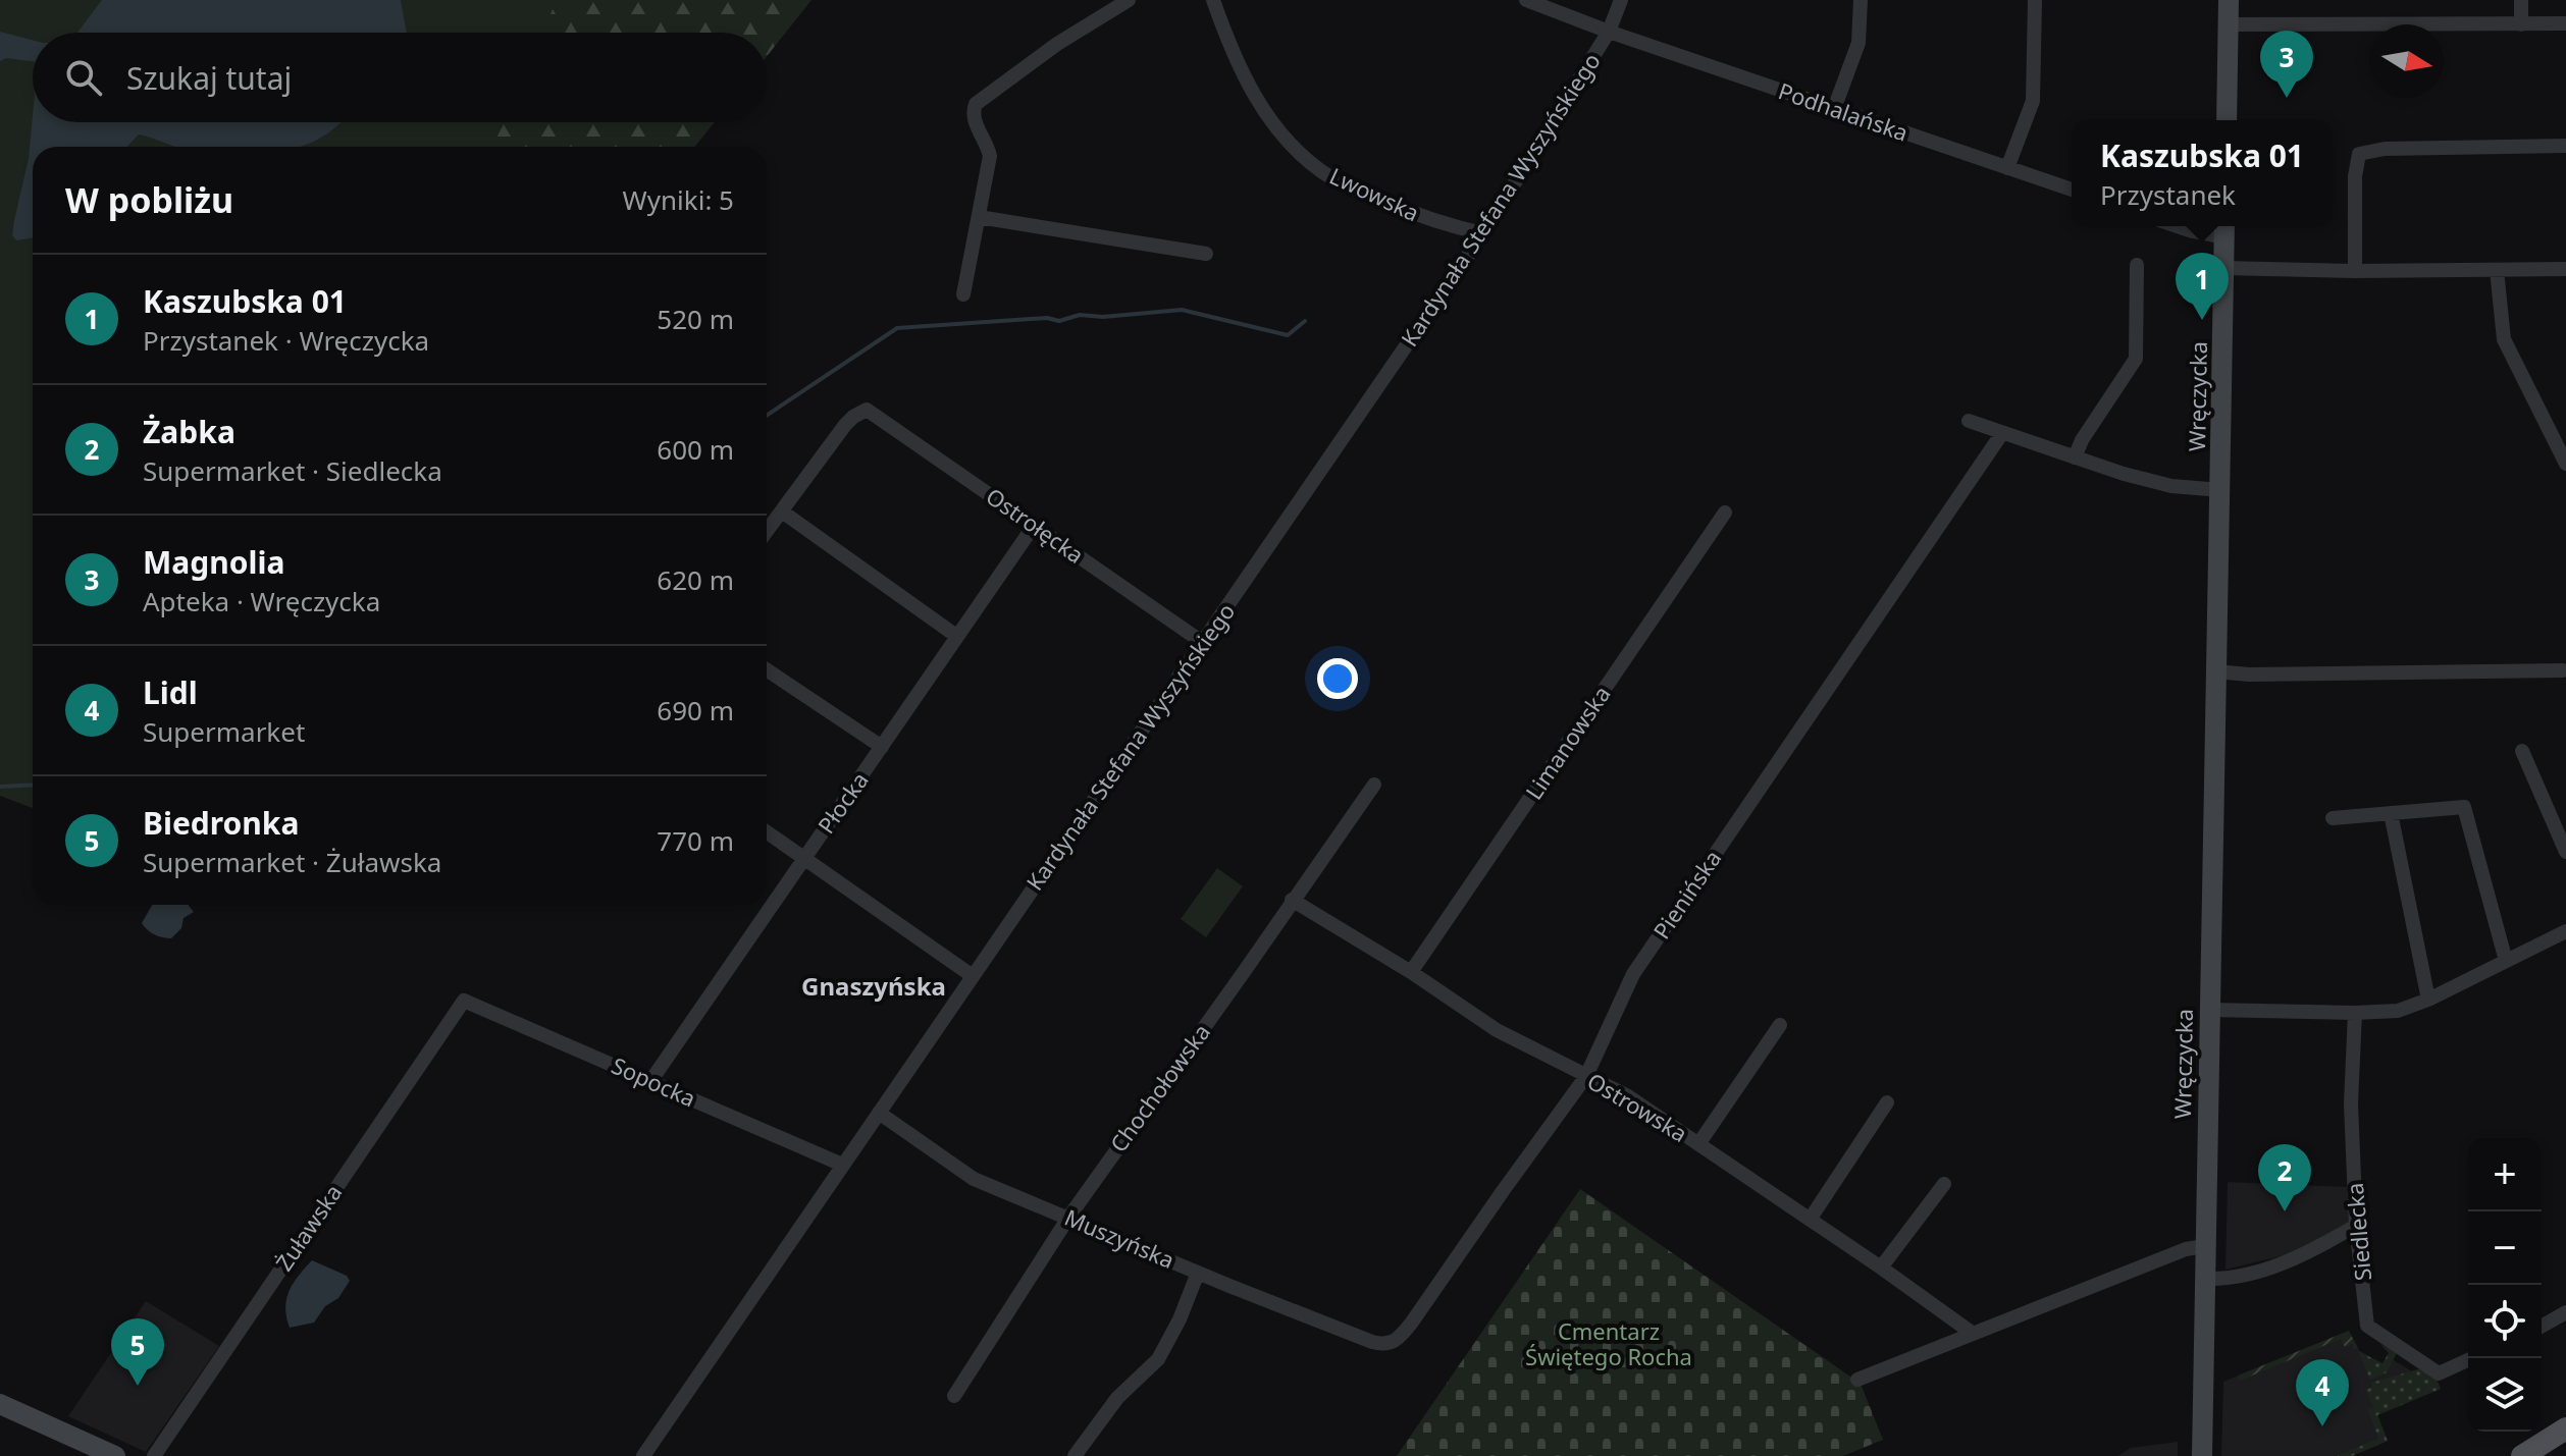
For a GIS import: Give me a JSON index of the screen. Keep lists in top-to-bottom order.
{
  "streets": {
    "main road": ["Wręczycka"],
    "street": [
      "Podhalańska",
      "Lwowska",
      "Kardynała Stefana Wyszyńskiego",
      "Ostrołęcka",
      "Limanowska",
      "Płocka",
      "Pienińska",
      "Sopocka",
      "Chochołowska",
      "Ostrowska",
      "Żuławska",
      "Siedlecka",
      "Muszyńska"
    ]
  },
  "crossings": [
    ["Podhalańska", "Kardynała Stefana Wyszyńskiego"],
    ["Lwowska", "Kardynała Stefana Wyszyńskiego"],
    ["Kardynała Stefana Wyszyńskiego", "Ostrołęcka"],
    ["Kardynała Stefana Wyszyńskiego", "Sopocka"],
    ["Kardynała Stefana Wyszyńskiego", "Muszyńska"],
    ["Ostrołęcka", "Płocka"],
    ["Limanowska", "Ostrowska"],
    ["Płocka", "Sopocka"],
    ["Pienińska", "Ostrowska"],
    ["Pienińska", "Muszyńska"],
    ["Sopocka", "Żuławska"],
    ["Chochołowska", "Ostrowska"],
    ["Chochołowska", "Muszyńska"]
  ],
  "districts": ["Gnaszyńska"],
  "parks": ["Cmentarz Świętego Rocha"],
  "north": "right",
  "page": {
    "pins": [
      "3",
      "1",
      "2",
      "5",
      "4"
    ],
    "search": "Szukaj tutaj",
    "popup": ["Kaszubska 01", "Przystanek"],
    "heading": ["W pobliżu", "Wyniki: 5"],
    "list": [
      {
        "mark": "1",
        "name": "Kaszubska 01",
        "note": "Przystanek · Wręczycka",
        "value": "520 m"
      },
      {
        "mark": "2",
        "name": "Żabka",
        "note": "Supermarket · Siedlecka",
        "value": "600 m"
      },
      {
        "mark": "3",
        "name": "Magnolia",
        "note": "Apteka · Wręczycka",
        "value": "620 m"
      },
      {
        "mark": "4",
        "name": "Lidl",
        "note": "Supermarket",
        "value": "690 m"
      },
      {
        "mark": "5",
        "name": "Biedronka",
        "note": "Supermarket · Żuławska",
        "value": "770 m"
      }
    ],
    "map_buttons": ["+", "−"]
  }
}
